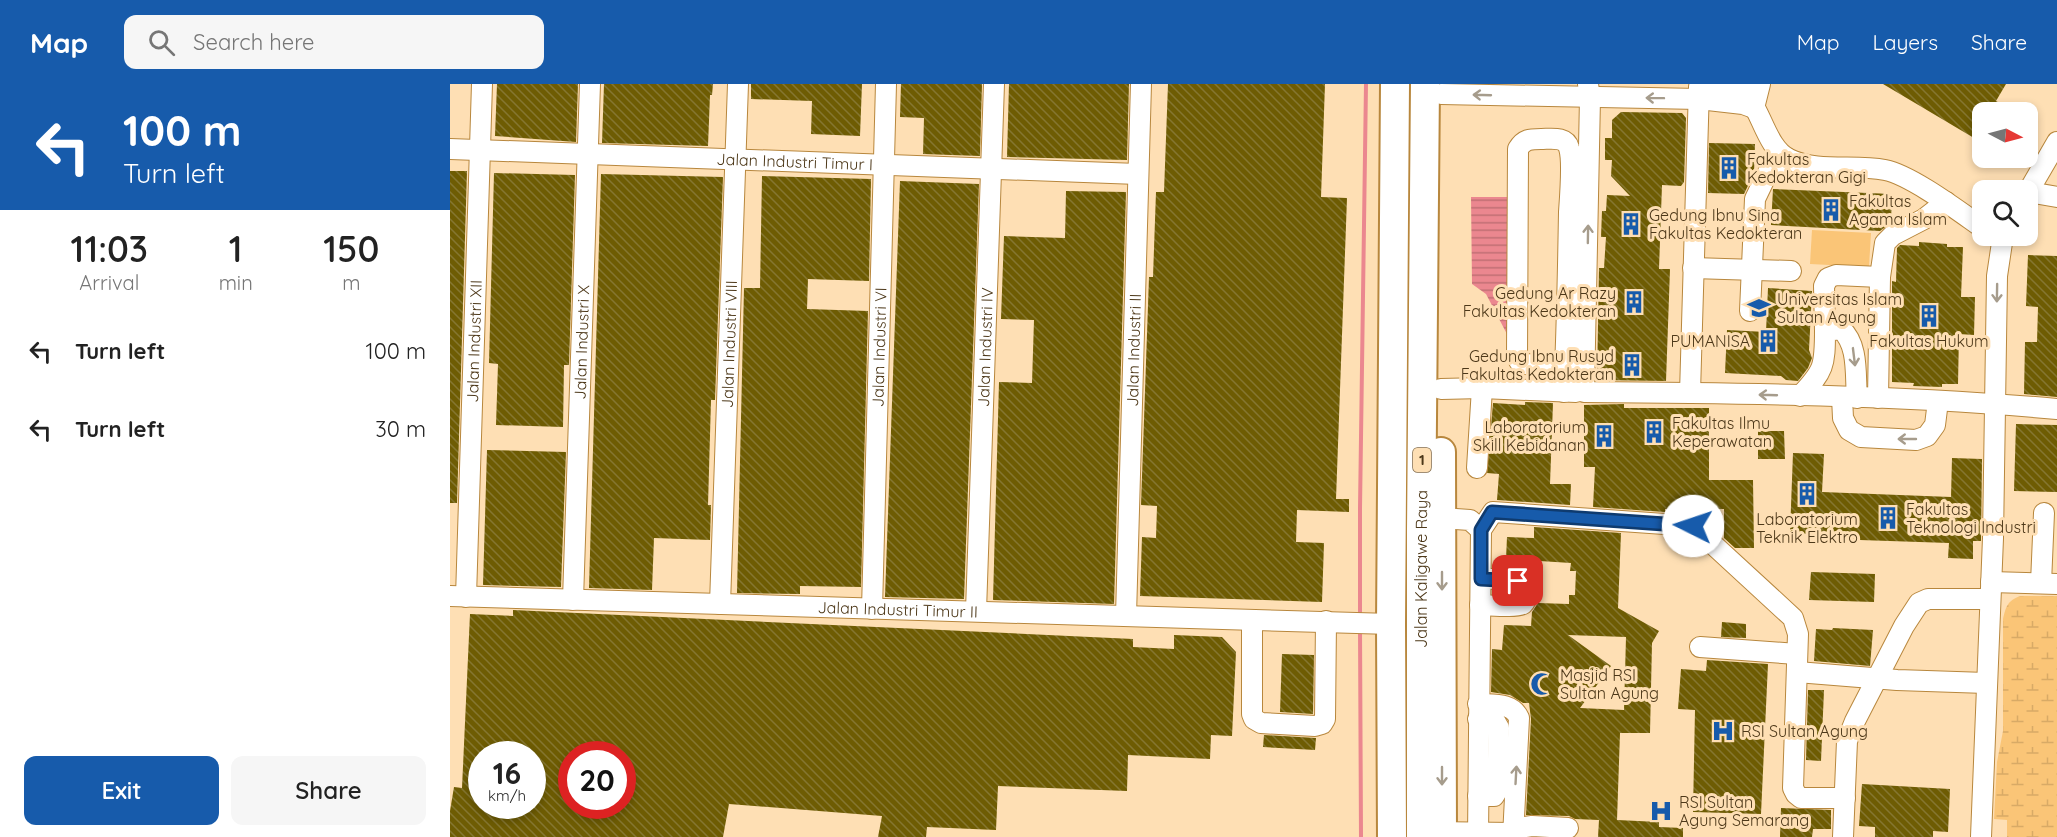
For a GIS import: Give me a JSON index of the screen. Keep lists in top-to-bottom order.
{
  "streets": {
    "highway": ["1", "Jalan Kaligawe Raya"],
    "lane": [
      "Jalan Industri Timur I",
      "Jalan Industri XII",
      "Jalan Industri X",
      "Jalan Industri VIII",
      "Jalan Industri VI",
      "Jalan Industri IV",
      "Jalan Industri II",
      "Jalan Industri Timur II"
    ]
  },
  "crossings": [
    ["Jalan Industri Timur I", "Jalan Industri XII"],
    ["Jalan Industri Timur I", "Jalan Industri X"],
    ["Jalan Industri Timur I", "Jalan Industri VIII"],
    ["Jalan Industri Timur I", "Jalan Industri VI"],
    ["Jalan Industri Timur I", "Jalan Industri IV"],
    ["Jalan Industri Timur I", "Jalan Industri II"],
    ["Jalan Industri XII", "Jalan Industri Timur II"],
    ["Jalan Industri X", "Jalan Industri Timur II"],
    ["Jalan Industri VIII", "Jalan Industri Timur II"],
    ["Jalan Industri VI", "Jalan Industri Timur II"],
    ["Jalan Industri IV", "Jalan Industri Timur II"],
    ["Jalan Industri II", "Jalan Industri Timur II"]
  ],
  "places": {
    "building": [
      "Fakultas Kedokteran Gigi",
      "Fakultas Agama Islam",
      "Gedung Ibnu Sina Fakultas Kedokteran",
      "Gedung Ar Razy Fakultas Kedokteran",
      "Fakultas Hukum",
      "PUMANISA",
      "Gedung Ibnu Rusyd Fakultas Kedokteran",
      "Fakultas Ilmu Keperawatan",
      "Laboratorium Skill Kebidanan",
      "Laboratorium Teknik Elektro",
      "Fakultas Teknologi Industri"
    ],
    "school or university": ["Universitas Islam Sultan Agung"],
    "mosque": ["Masjid RSI Sultan Agung"],
    "hospital": ["RSI Sultan Agung", "RSI Sultan Agung Semarang"]
  },
  "north": "right",
  "page": {
    "header": "Map",
    "search": "Search here",
    "nav": ["Map", "Layers", "Share"],
    "turn": ["100 m", "Turn left"],
    "eta": [
      "11:03",
      "Arrival",
      "1",
      "min",
      "150",
      "m"
    ],
    "list": [
      {
        "name": "Turn left",
        "value": "100 m"
      },
      {
        "name": "Turn left",
        "value": "30 m"
      }
    ],
    "speed": "16 km/h",
    "limit": "20",
    "buttons": ["Exit", "Share"]
  }
}
